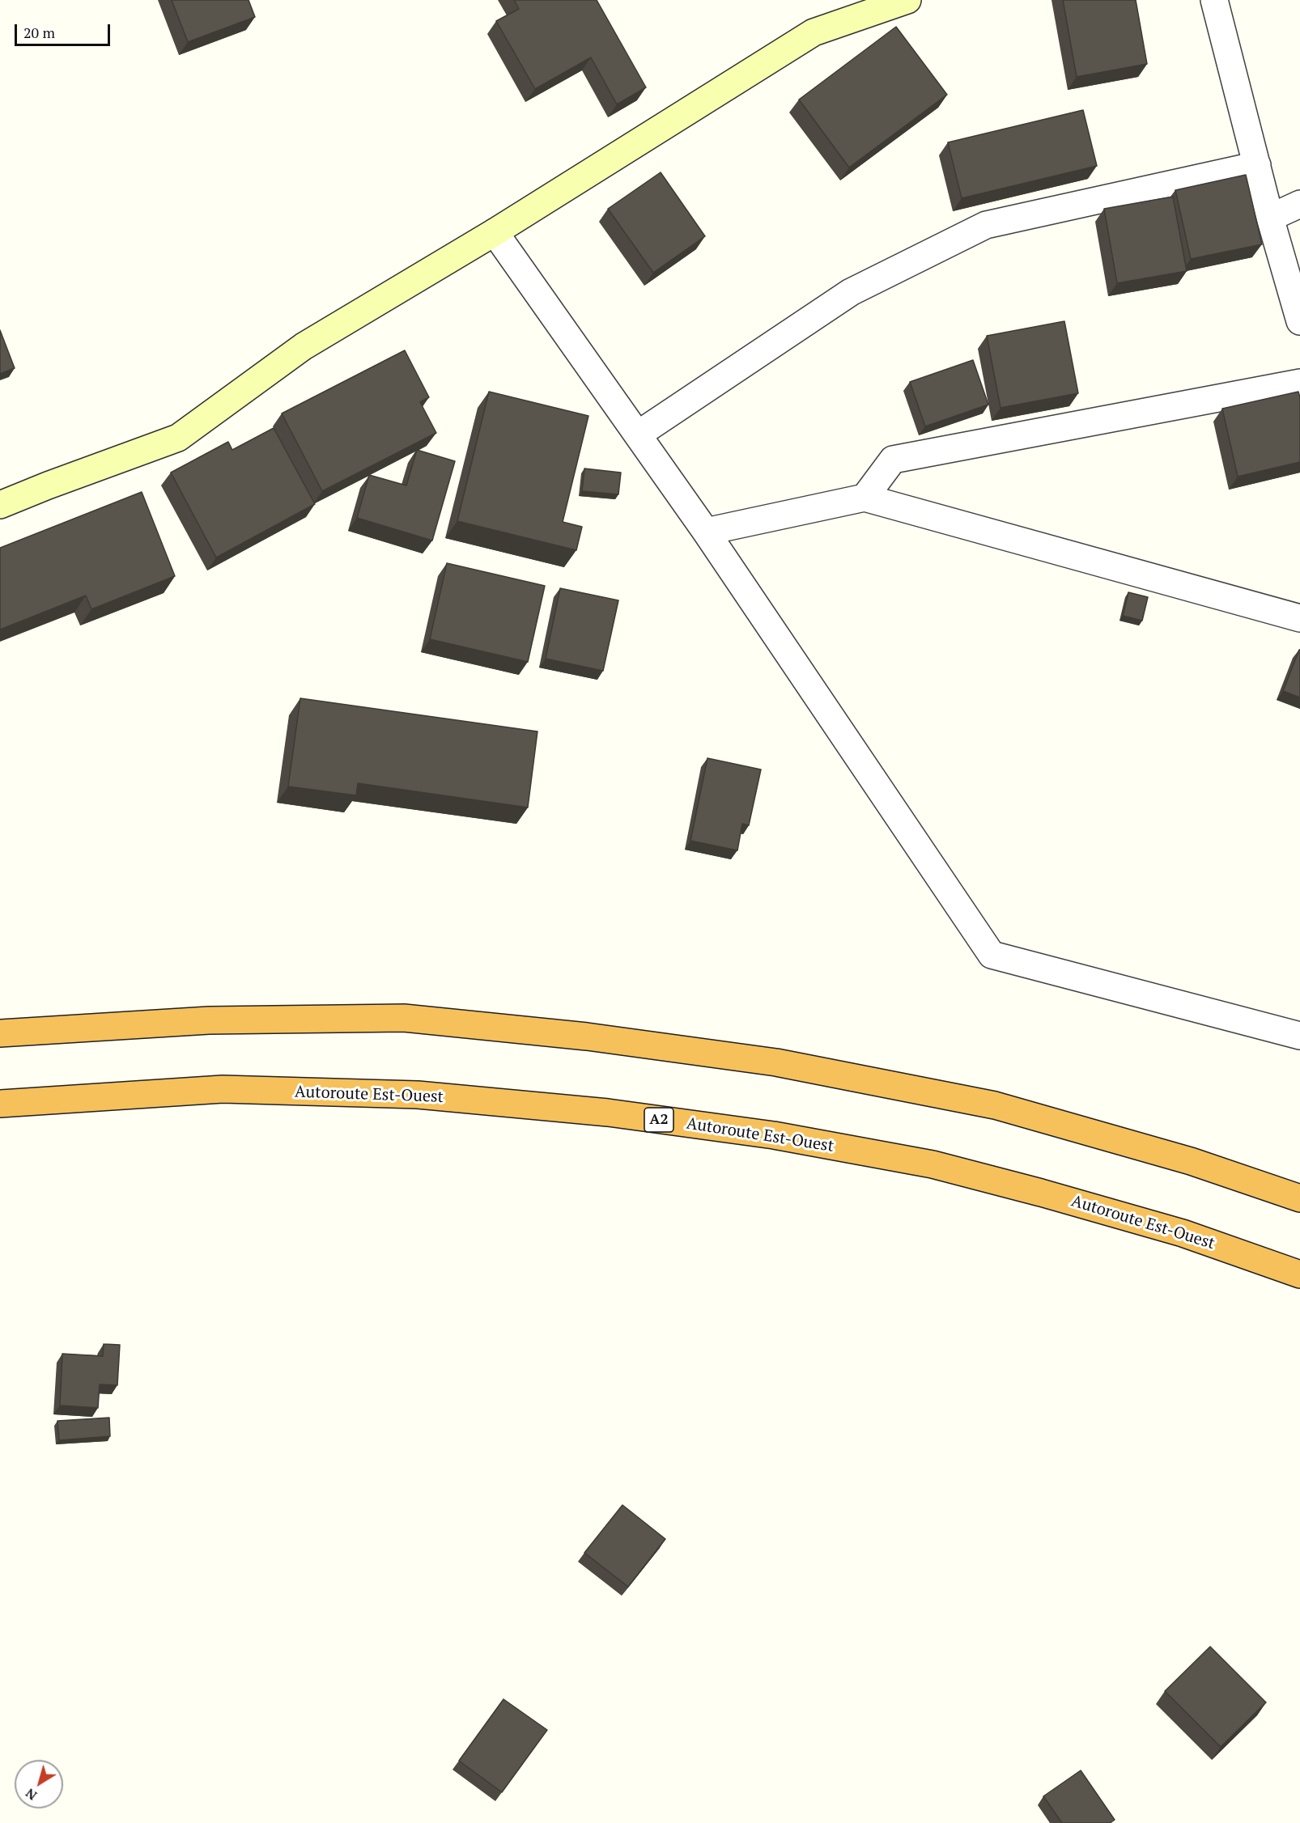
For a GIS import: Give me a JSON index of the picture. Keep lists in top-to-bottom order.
{
  "streets": {
    "highway": ["Autoroute Est-Ouest", "A2"]
  },
  "scale_bar": "20 m",
  "north": "bottom left"
}
